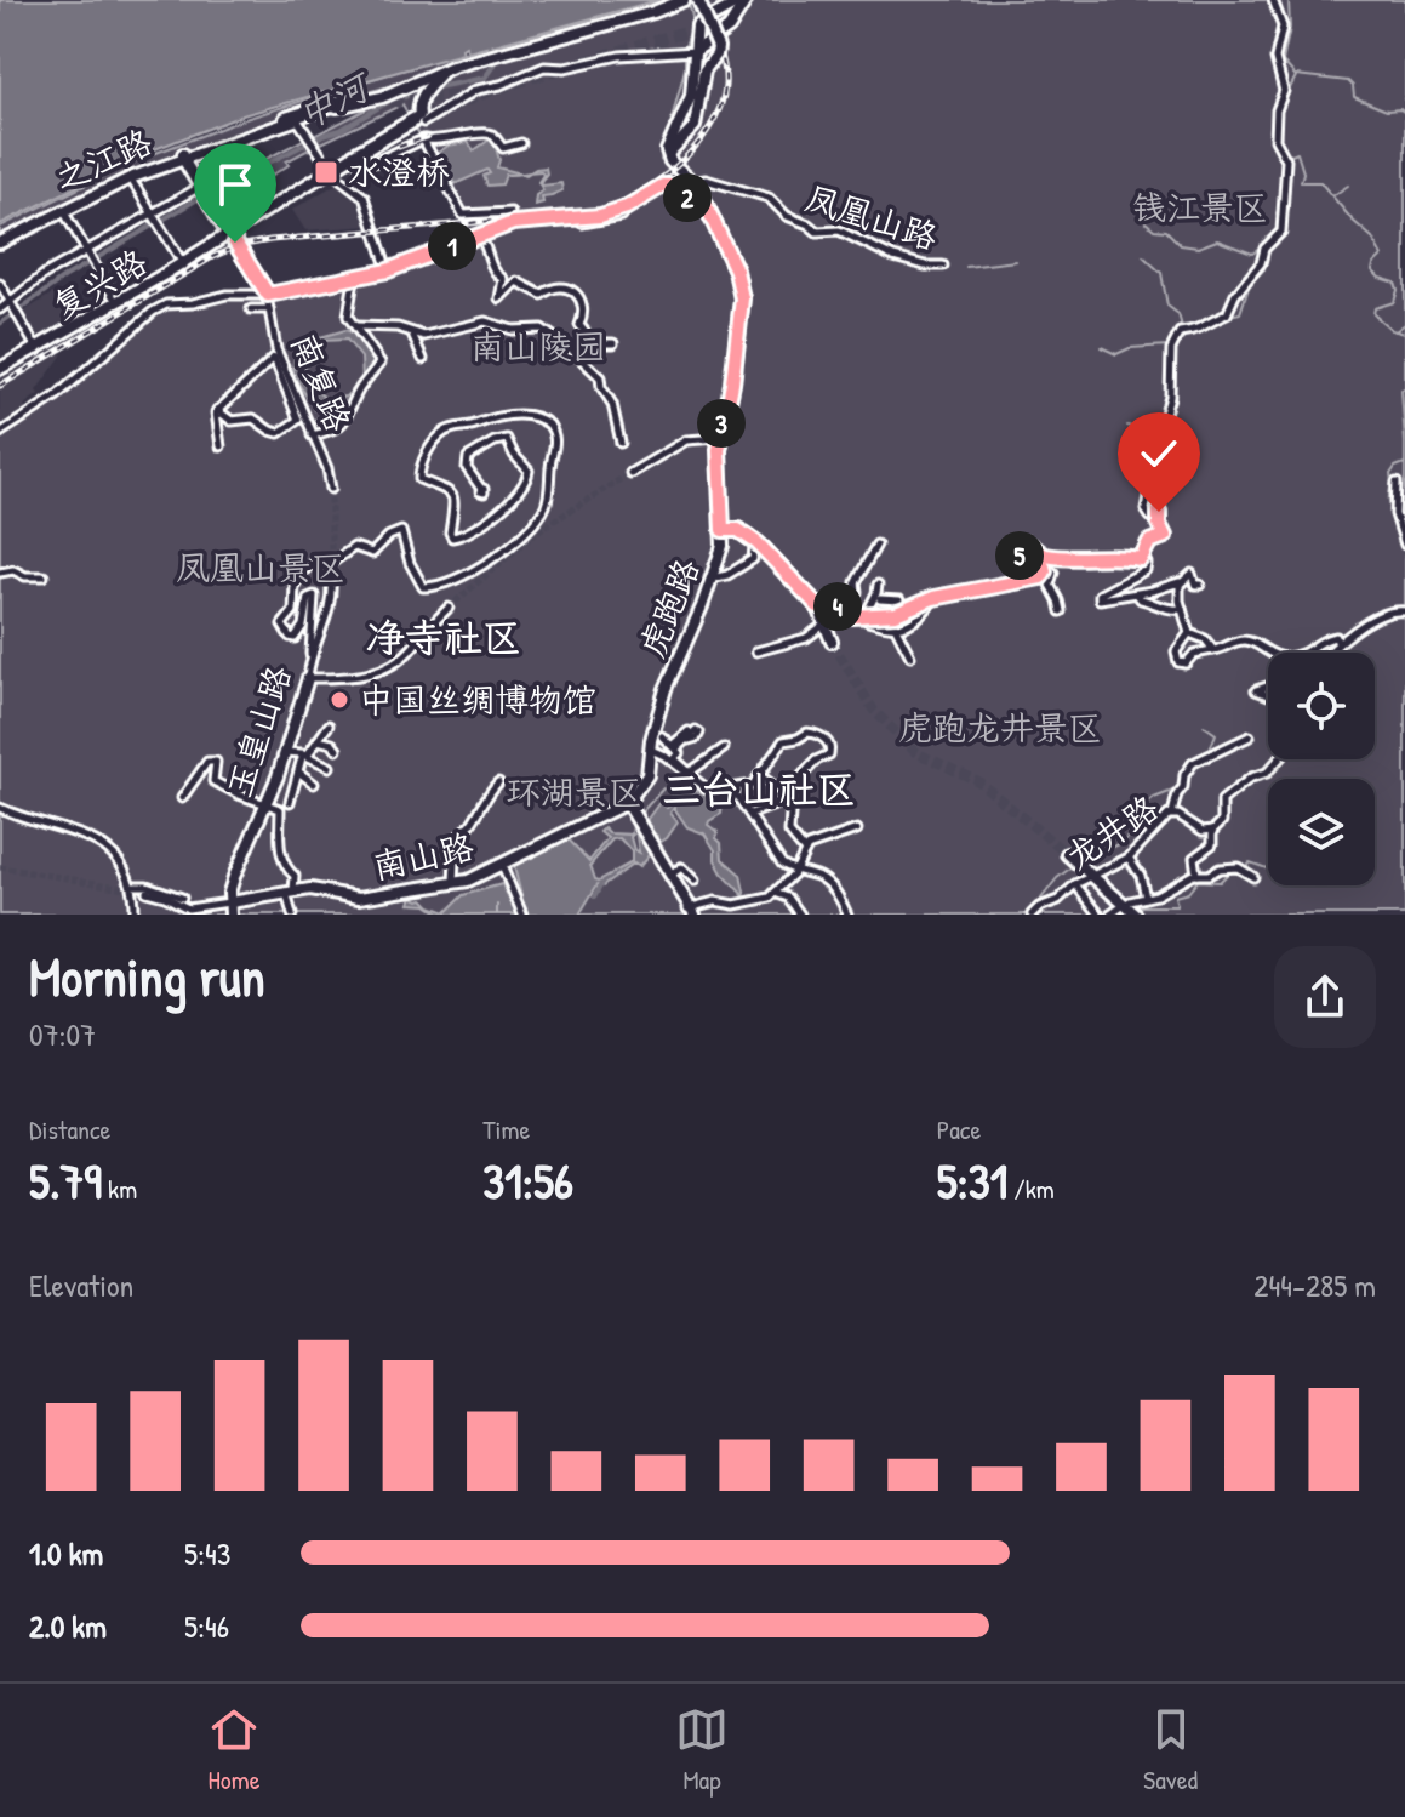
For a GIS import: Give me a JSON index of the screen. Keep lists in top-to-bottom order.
{
  "streets": {
    "main road": [
      "之江路",
      "复兴路",
      "南复路",
      "虎跑路",
      "玉皇山路",
      "南山路"
    ],
    "street": ["凤凰山路", "龙井路"]
  },
  "crossings": [
    ["凤凰山路", "虎跑路"],
    ["复兴路", "南复路"],
    ["虎跑路", "南山路"],
    ["玉皇山路", "南山路"]
  ],
  "districts": ["净寺社区", "三台山社区"],
  "water": ["中河"],
  "parks": [
    "钱江景区",
    "南山陵园",
    "凤凰山景区",
    "虎跑龙井景区",
    "环湖景区"
  ],
  "places": {
    "transit": ["水澄桥"],
    "other": ["中国丝绸博物馆"]
  },
  "page": {
    "pins": [
      "2",
      "1",
      "3",
      "5",
      "4"
    ],
    "heading": ["Morning run", "07:07"],
    "stats": [
      ["Distance", "5.79 km"],
      ["Time", "31:56"],
      ["Pace", "5:31 /km"]
    ],
    "chart": ["Elevation", "244–285 m"],
    "list": [
      {
        "name": "1.0 km",
        "note": "5:43"
      },
      {
        "name": "2.0 km",
        "note": "5:46"
      }
    ],
    "tabs": ["Home", "Map", "Saved"]
  }
}
